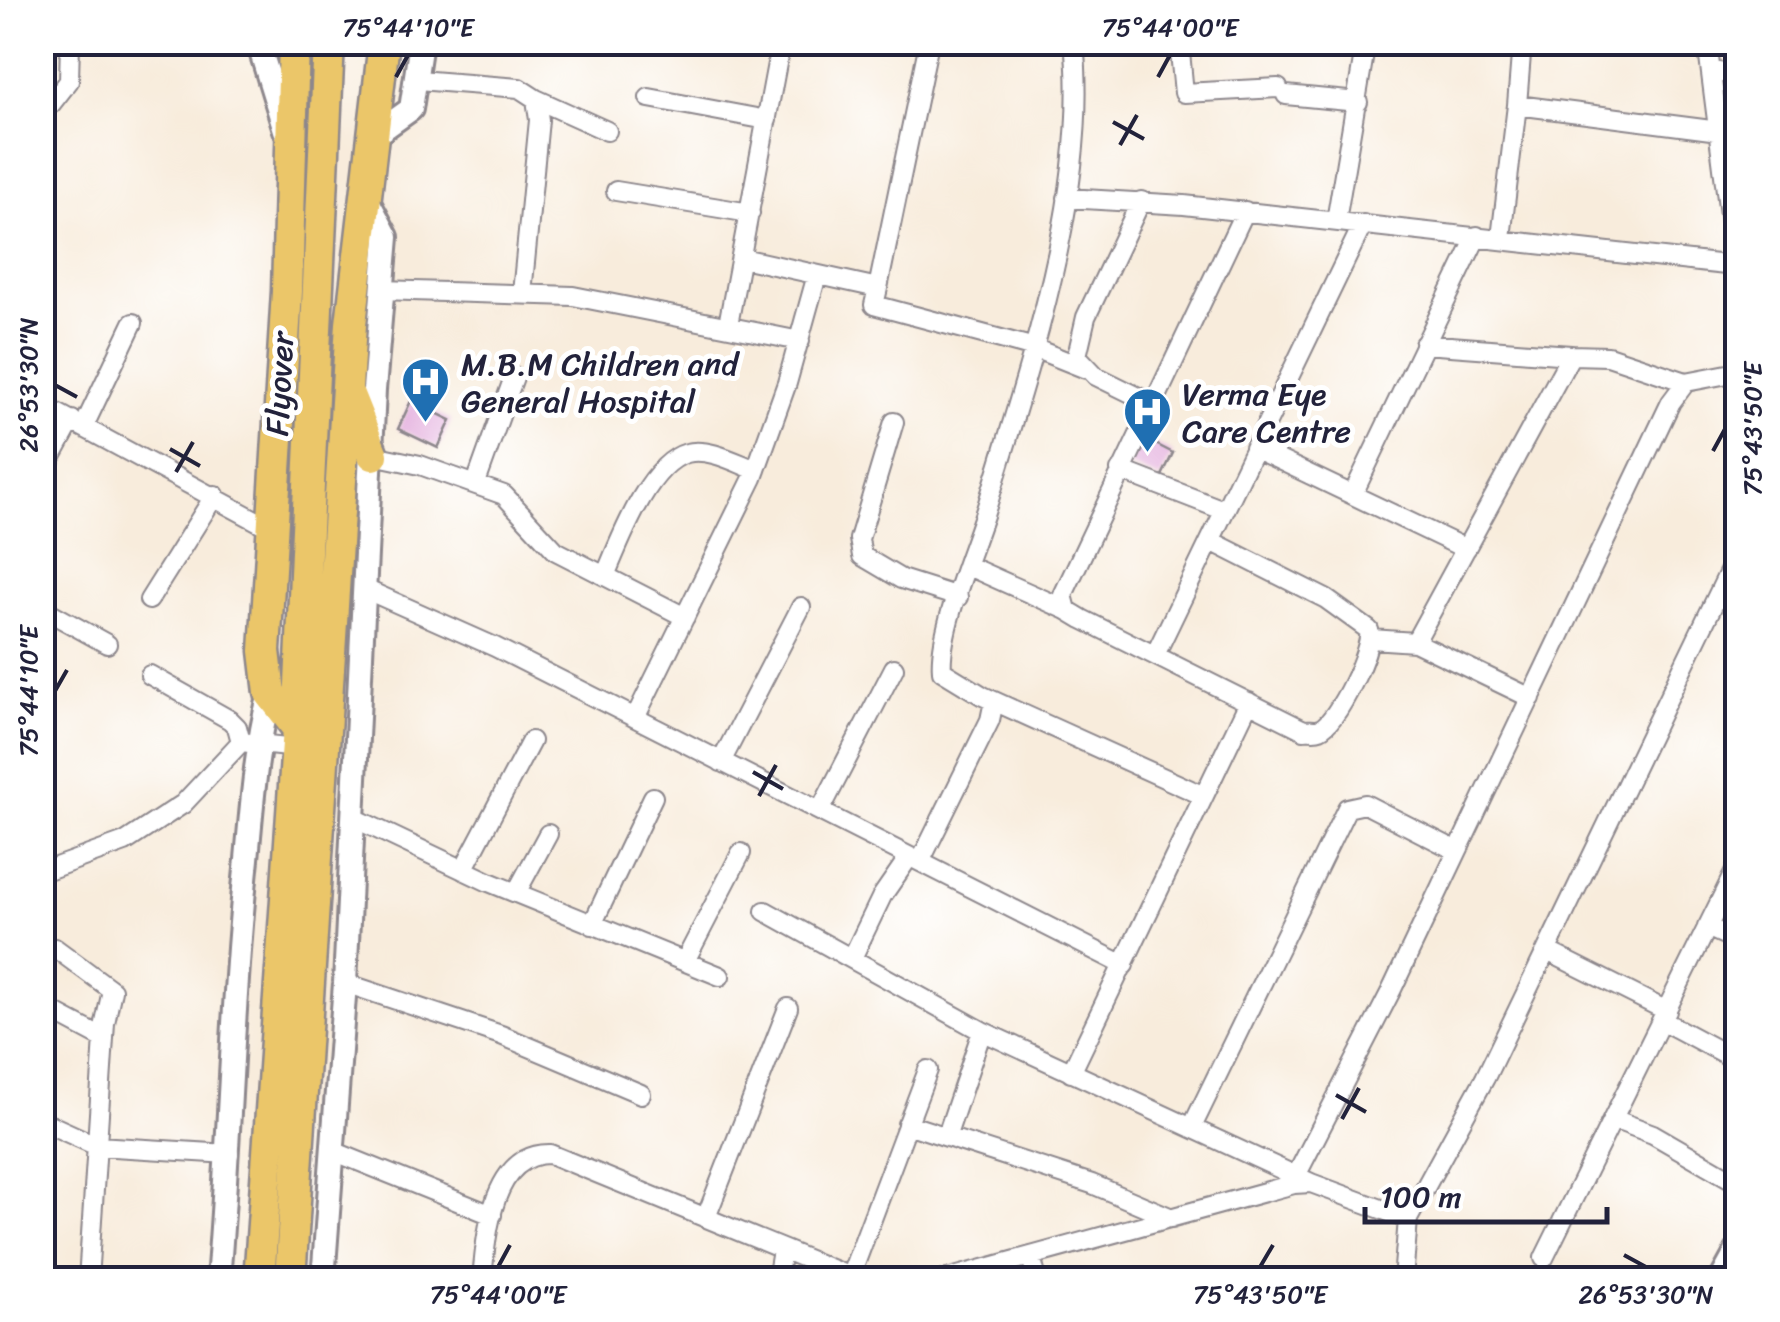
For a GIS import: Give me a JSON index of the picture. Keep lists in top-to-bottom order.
{
  "streets": {
    "highway": ["Flyover"]
  },
  "places": {
    "hospital": ["M.B.M Children and General Hospital", "Verma Eye Care Centre"]
  },
  "scale_bar": "100 m",
  "coordinates": [
    "75°44'10\"E",
    "75°44'00\"E",
    "26°53'30\"N",
    "75°43'50\"E"
  ]
}
